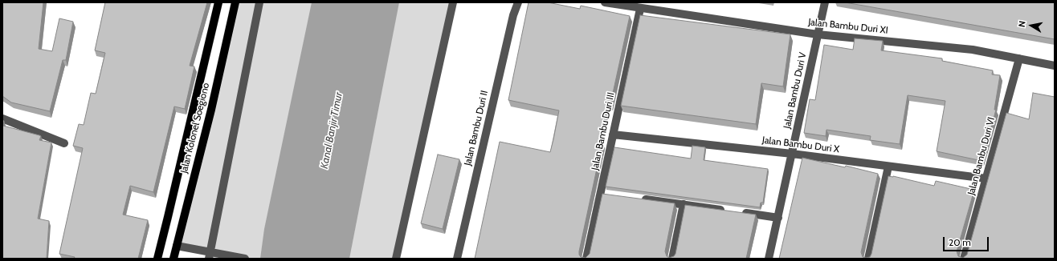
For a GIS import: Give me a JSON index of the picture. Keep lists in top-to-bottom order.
{
  "streets": {
    "main road": ["Jalan Kolonel Soegiono"],
    "street": [
      "Jalan Bambu Duri XI",
      "Jalan Bambu Duri V",
      "Jalan Bambu Duri II",
      "Jalan Bambu Duri III",
      "Jalan Bambu Duri X",
      "Jalan Bambu Duri VI"
    ]
  },
  "crossings": [
    ["Jalan Bambu Duri XI", "Jalan Bambu Duri V"],
    ["Jalan Bambu Duri XI", "Jalan Bambu Duri III"],
    ["Jalan Bambu Duri XI", "Jalan Bambu Duri VI"],
    ["Jalan Bambu Duri V", "Jalan Bambu Duri X"],
    ["Jalan Bambu Duri III", "Jalan Bambu Duri X"],
    ["Jalan Bambu Duri X", "Jalan Bambu Duri VI"]
  ],
  "water": ["Kanal Banjir Timur"],
  "scale_bar": "20 m",
  "north": "left"
}
